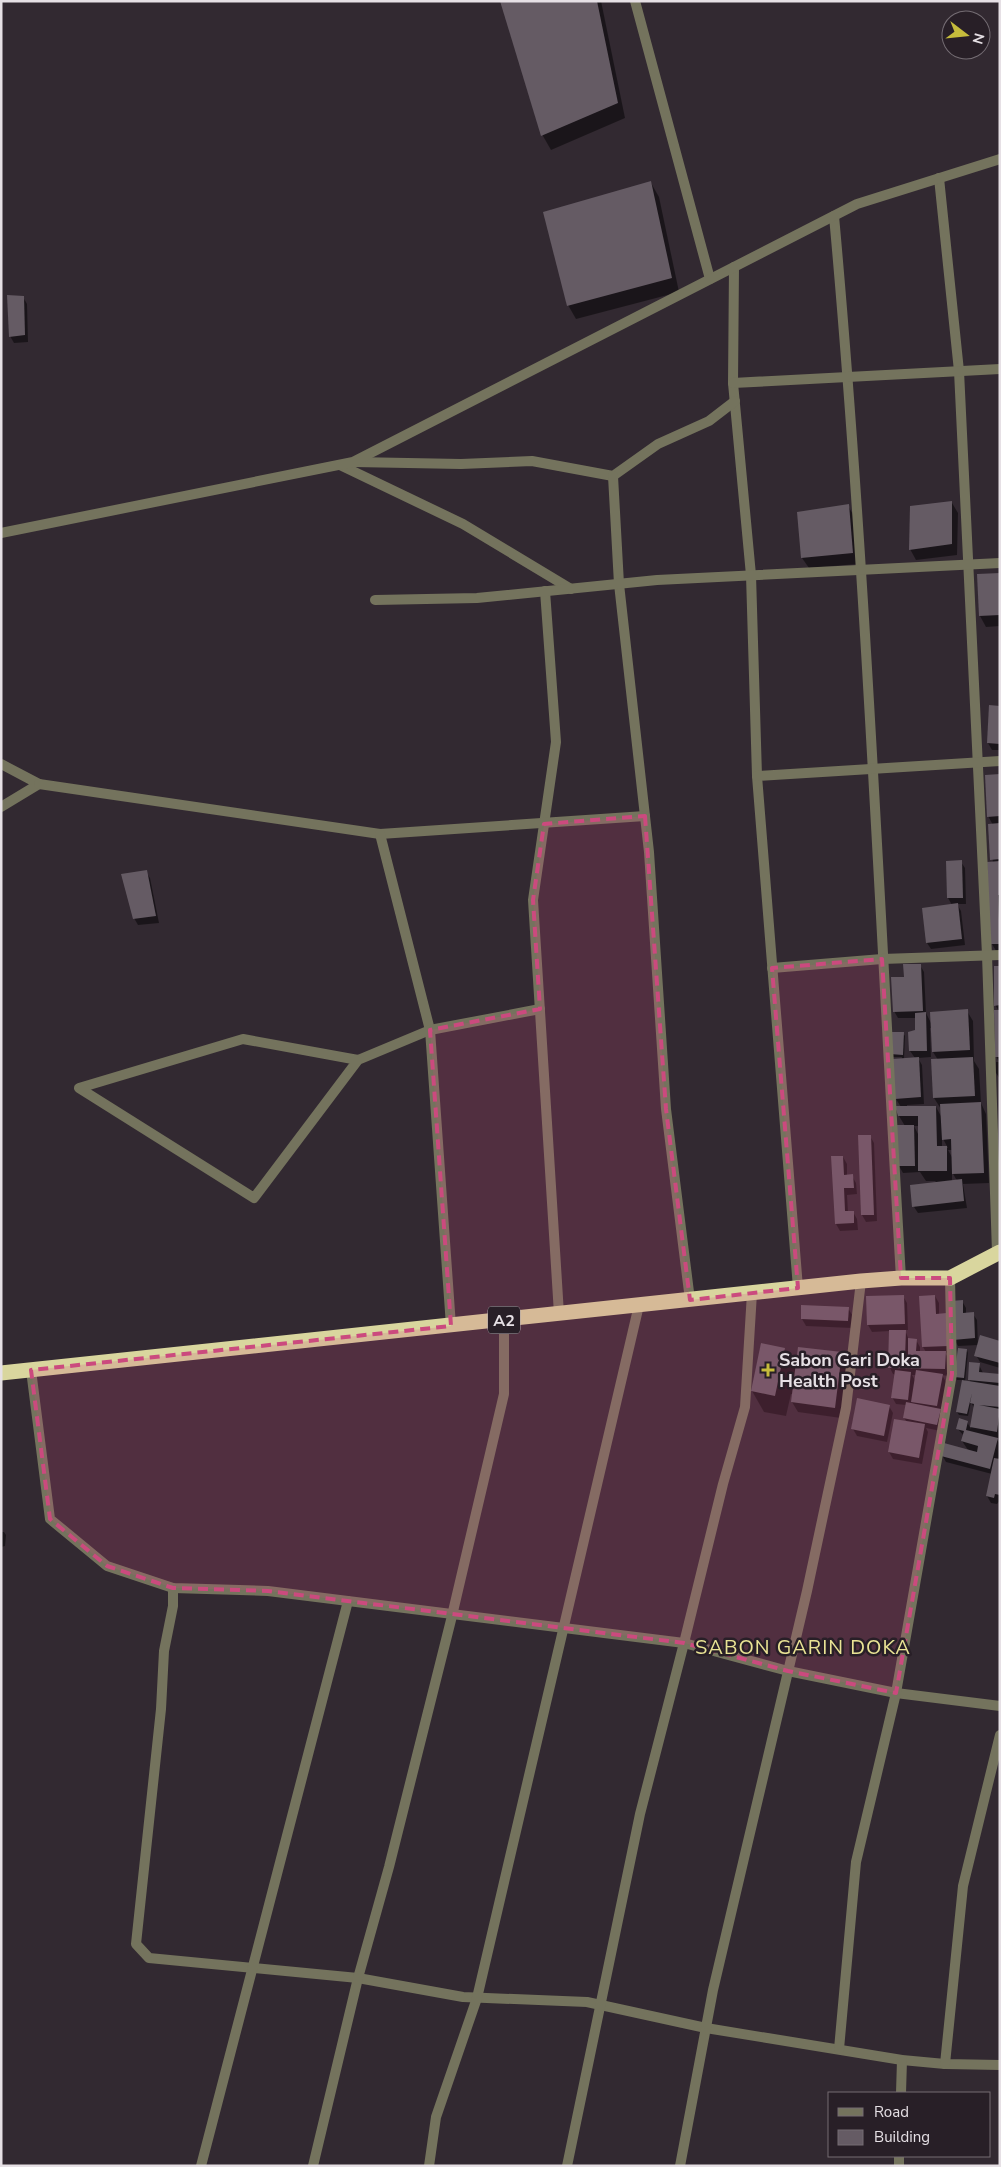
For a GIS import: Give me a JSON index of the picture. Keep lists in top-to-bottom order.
{
  "streets": {
    "highway": ["A2"]
  },
  "districts": ["SABON GARIN DOKA"],
  "places": {
    "health": ["Sabon Gari Doka Health Post"]
  },
  "legend": ["Road", "Building"],
  "north": "right"
}
